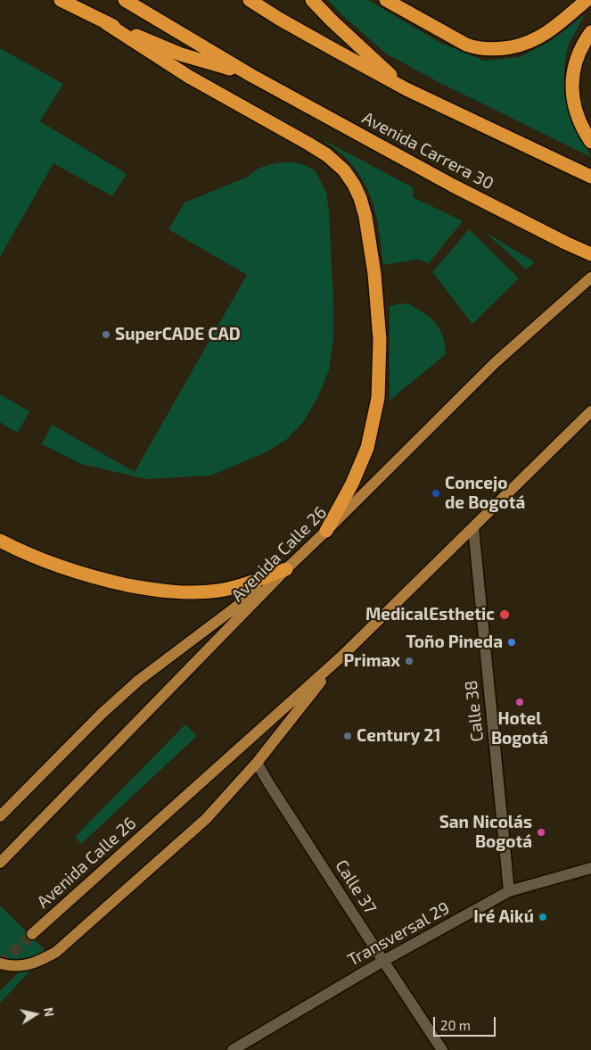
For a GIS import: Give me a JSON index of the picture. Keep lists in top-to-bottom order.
{
  "streets": {
    "highway": ["Avenida Carrera 30"],
    "main road": ["Avenida Calle 26"],
    "street": ["Calle 38", "Calle 37", "Transversal 29"]
  },
  "crossings": [
    ["Avenida Calle 26", "Calle 38"],
    ["Calle 38", "Transversal 29"],
    ["Calle 37", "Transversal 29"]
  ],
  "places": [
    "SuperCADE CAD",
    "Concejo de Bogotá",
    "MedicalEsthetic",
    "Toño Pineda",
    "Primax",
    "Hotel Bogotá",
    "Century 21",
    "San Nicolás Bogotá",
    "Iré Aikú"
  ],
  "scale_bar": "20 m",
  "north": "right"
}
